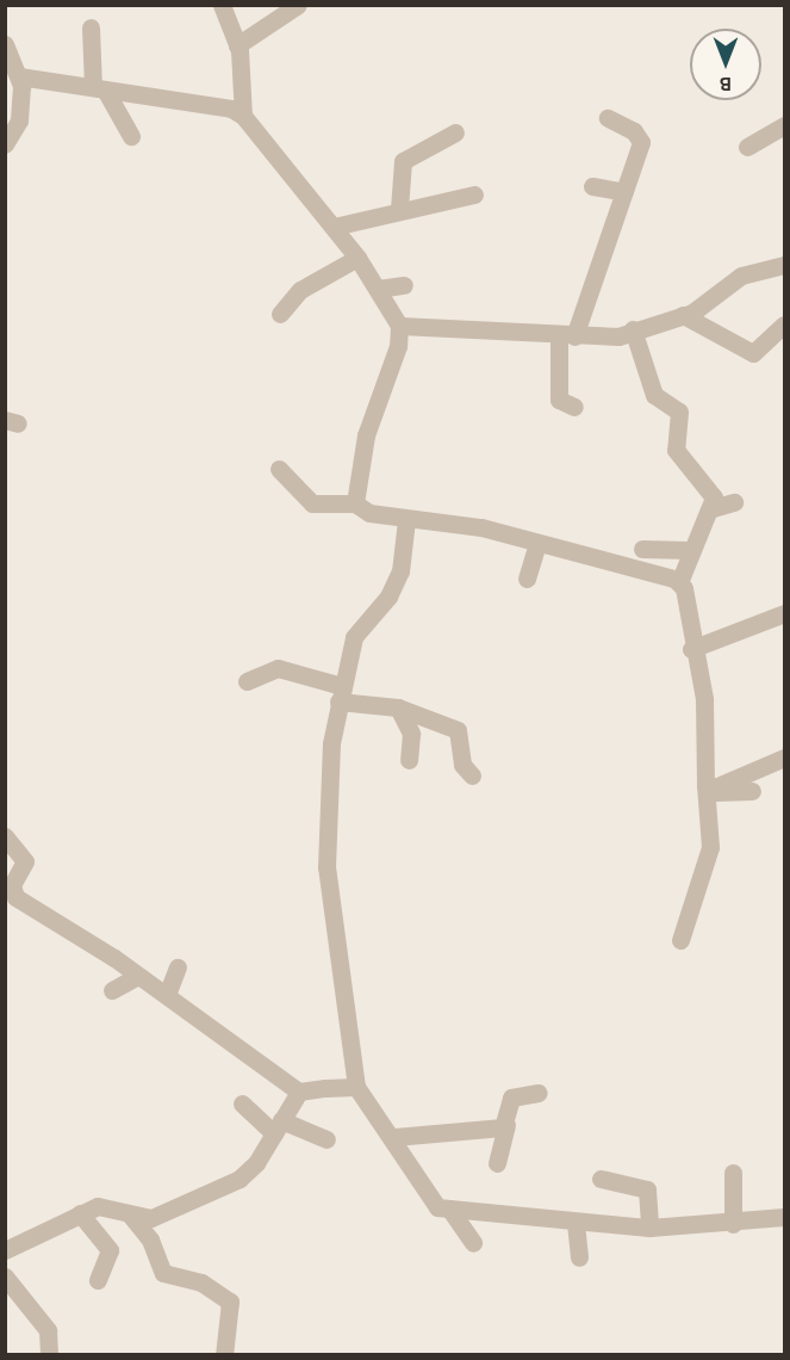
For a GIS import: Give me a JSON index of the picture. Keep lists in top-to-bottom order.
{
  "north": "bottom"
}
